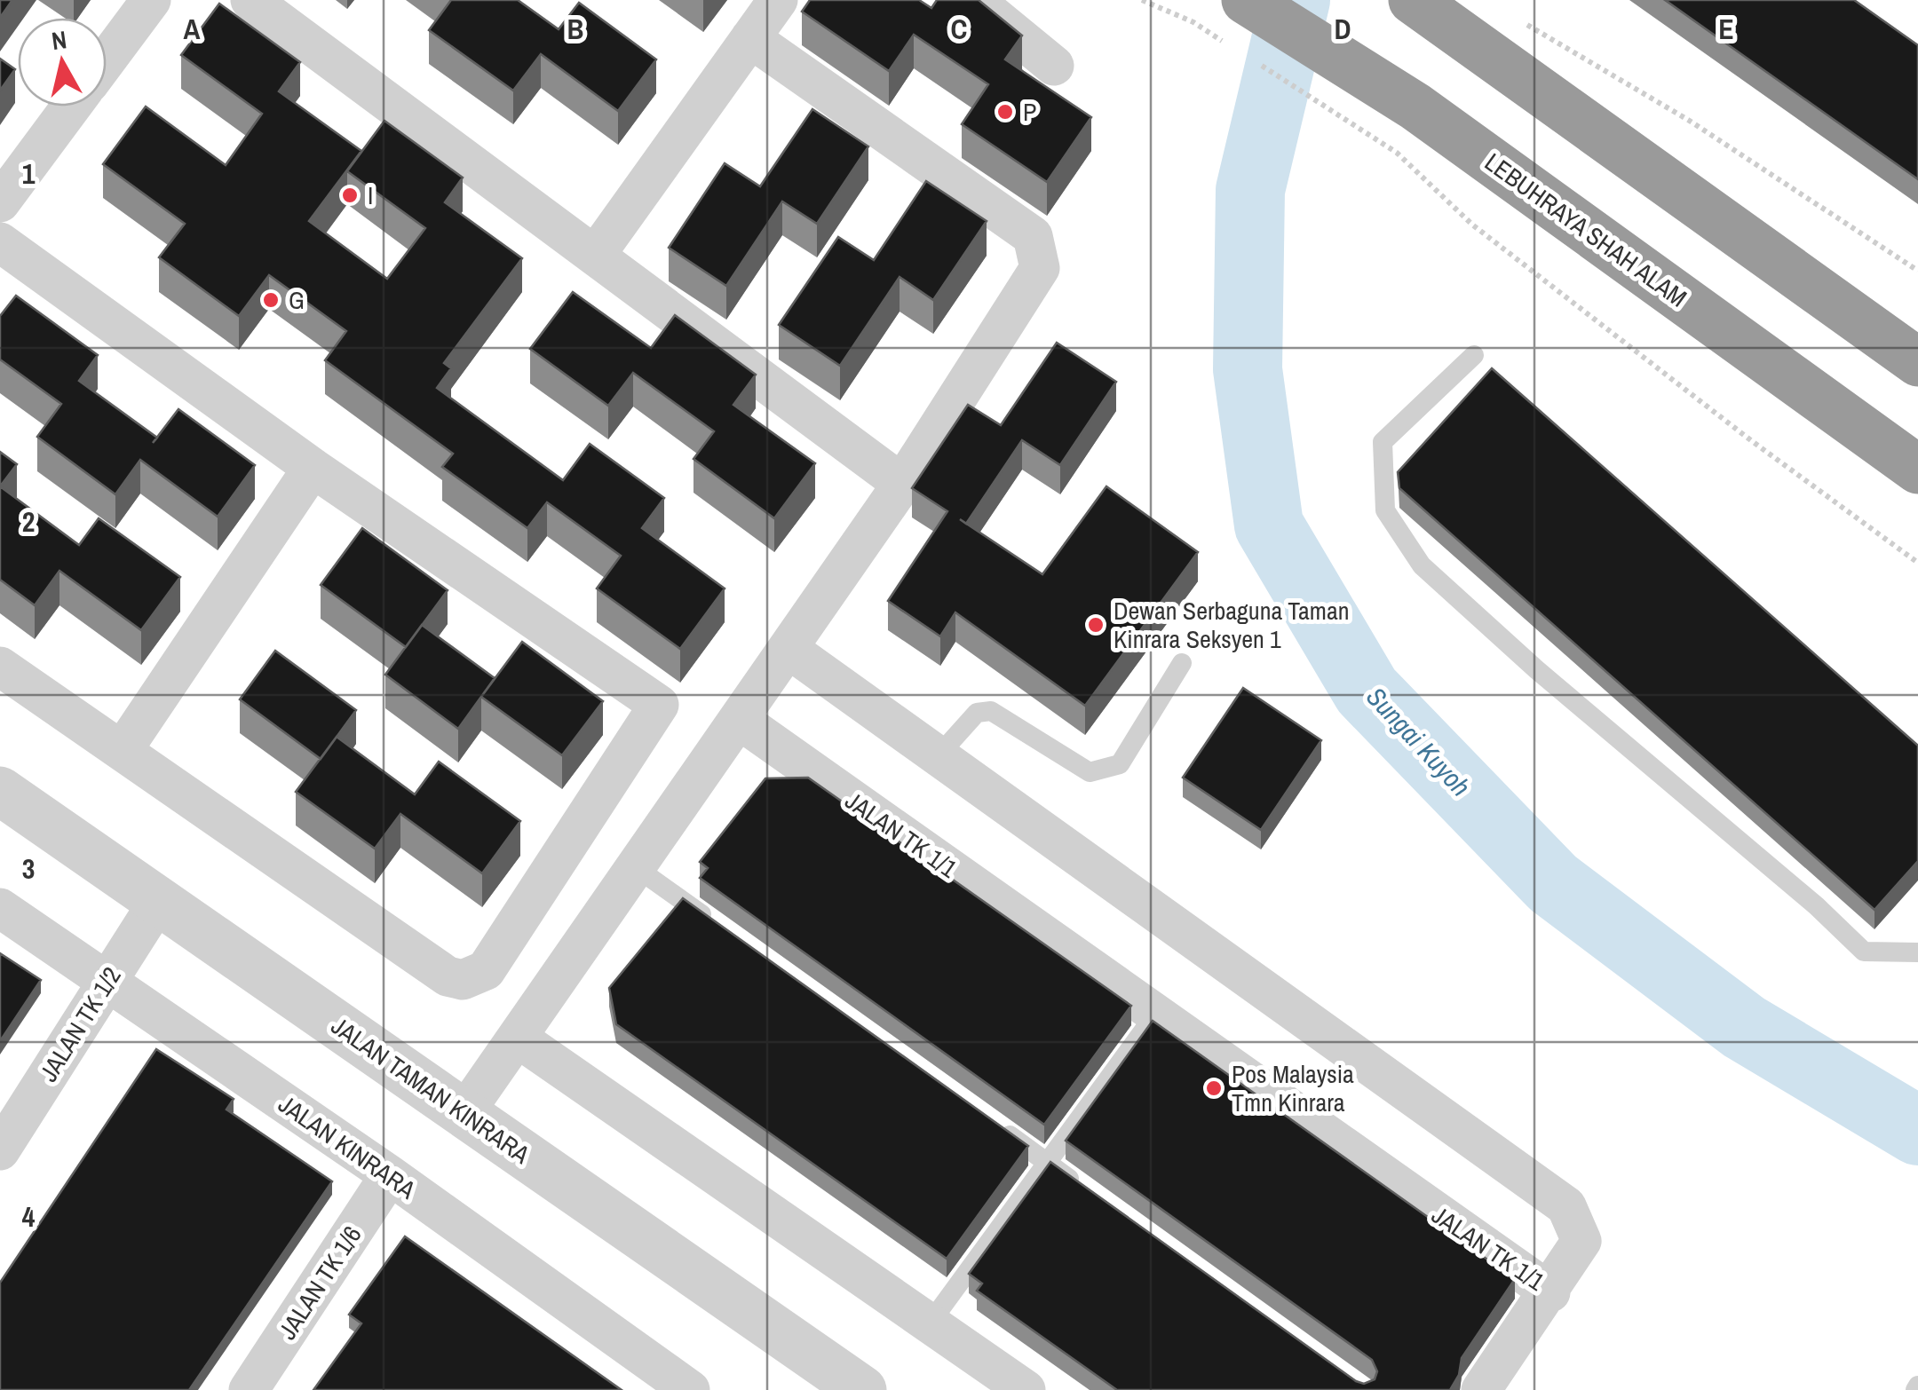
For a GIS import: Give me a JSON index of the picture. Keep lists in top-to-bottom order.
{
  "streets": {
    "highway": ["LEBUHRAYA SHAH ALAM"],
    "street": [
      "JALAN TK 1/1",
      "JALAN TK 1/2",
      "JALAN TAMAN KINRARA",
      "JALAN KINRARA",
      "JALAN TK 1/6"
    ]
  },
  "crossings": [
    ["JALAN TK 1/2", "JALAN TAMAN KINRARA"],
    ["JALAN TK 1/2", "JALAN KINRARA"],
    ["JALAN KINRARA", "JALAN TK 1/6"]
  ],
  "water": ["Sungai Kuyoh"],
  "places": [
    "P",
    "I",
    "G",
    "Dewan Serbaguna Taman Kinrara Seksyen 1",
    "Pos Malaysia Tmn Kinrara"
  ],
  "north": "top",
  "grid": {
    "columns": [
      "A",
      "B",
      "C",
      "D",
      "E"
    ],
    "rows": [
      "1",
      "2",
      "3",
      "4"
    ]
  }
}
